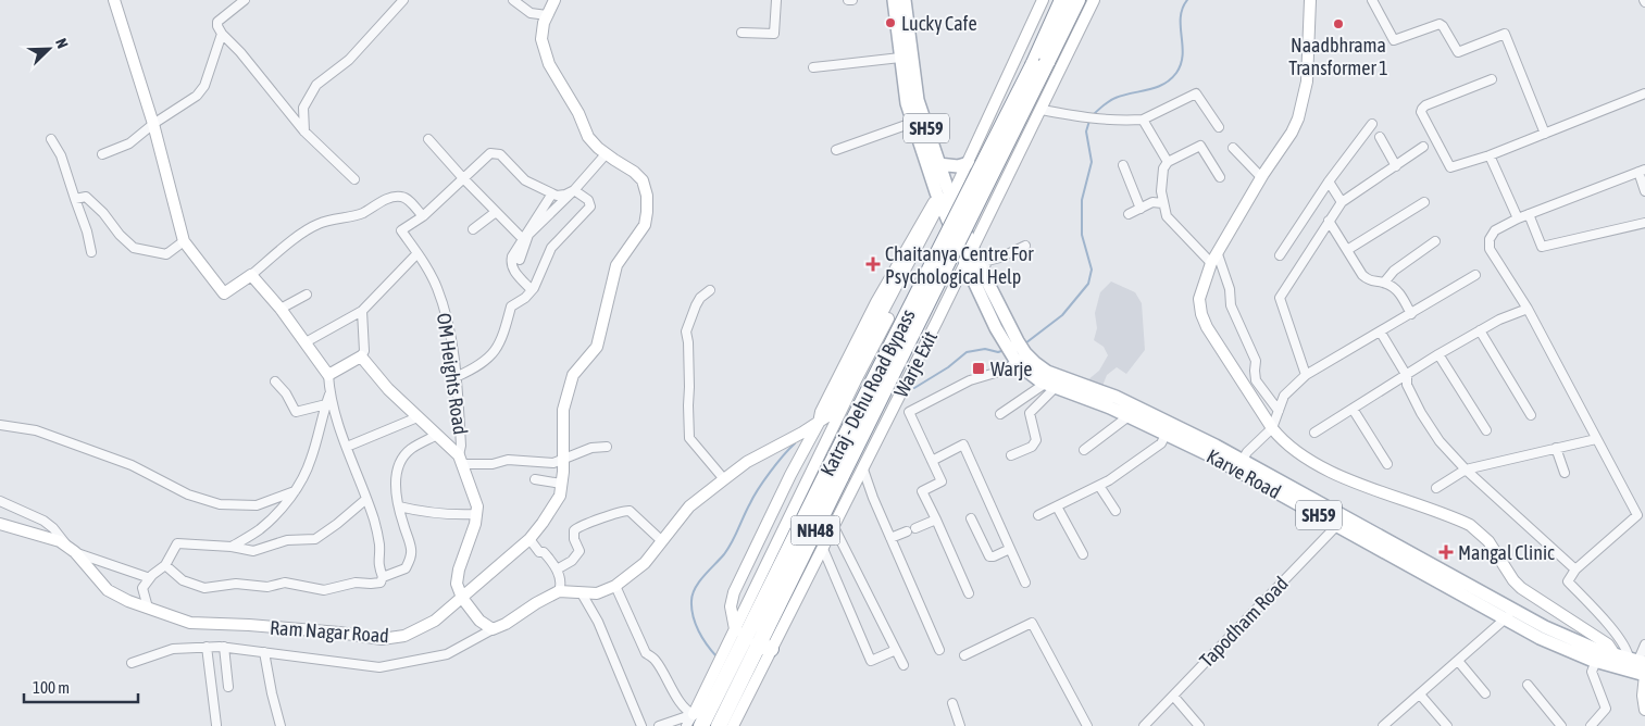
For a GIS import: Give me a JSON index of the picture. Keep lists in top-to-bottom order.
{
  "streets": {
    "highway": ["Katraj - Dehu Road Bypass", "NH48"],
    "main road": ["SH59", "Karve Road"],
    "street": [
      "Warje Exit",
      "OM Heights Road",
      "Tapodham Road",
      "Ram Nagar Road"
    ]
  },
  "crossings": [
    ["SH59", "Warje Exit"],
    ["SH59", "Karve Road"],
    ["Warje Exit", "Katraj - Dehu Road Bypass"],
    ["Karve Road", "Tapodham Road"]
  ],
  "places": {
    "other": ["Lucky Cafe", "Naadbhrama Transformer 1"],
    "health": ["Chaitanya Centre For Psychological Help", "Mangal Clinic"],
    "transit": ["Warje"]
  },
  "scale_bar": "100 m",
  "north": "top right"
}
